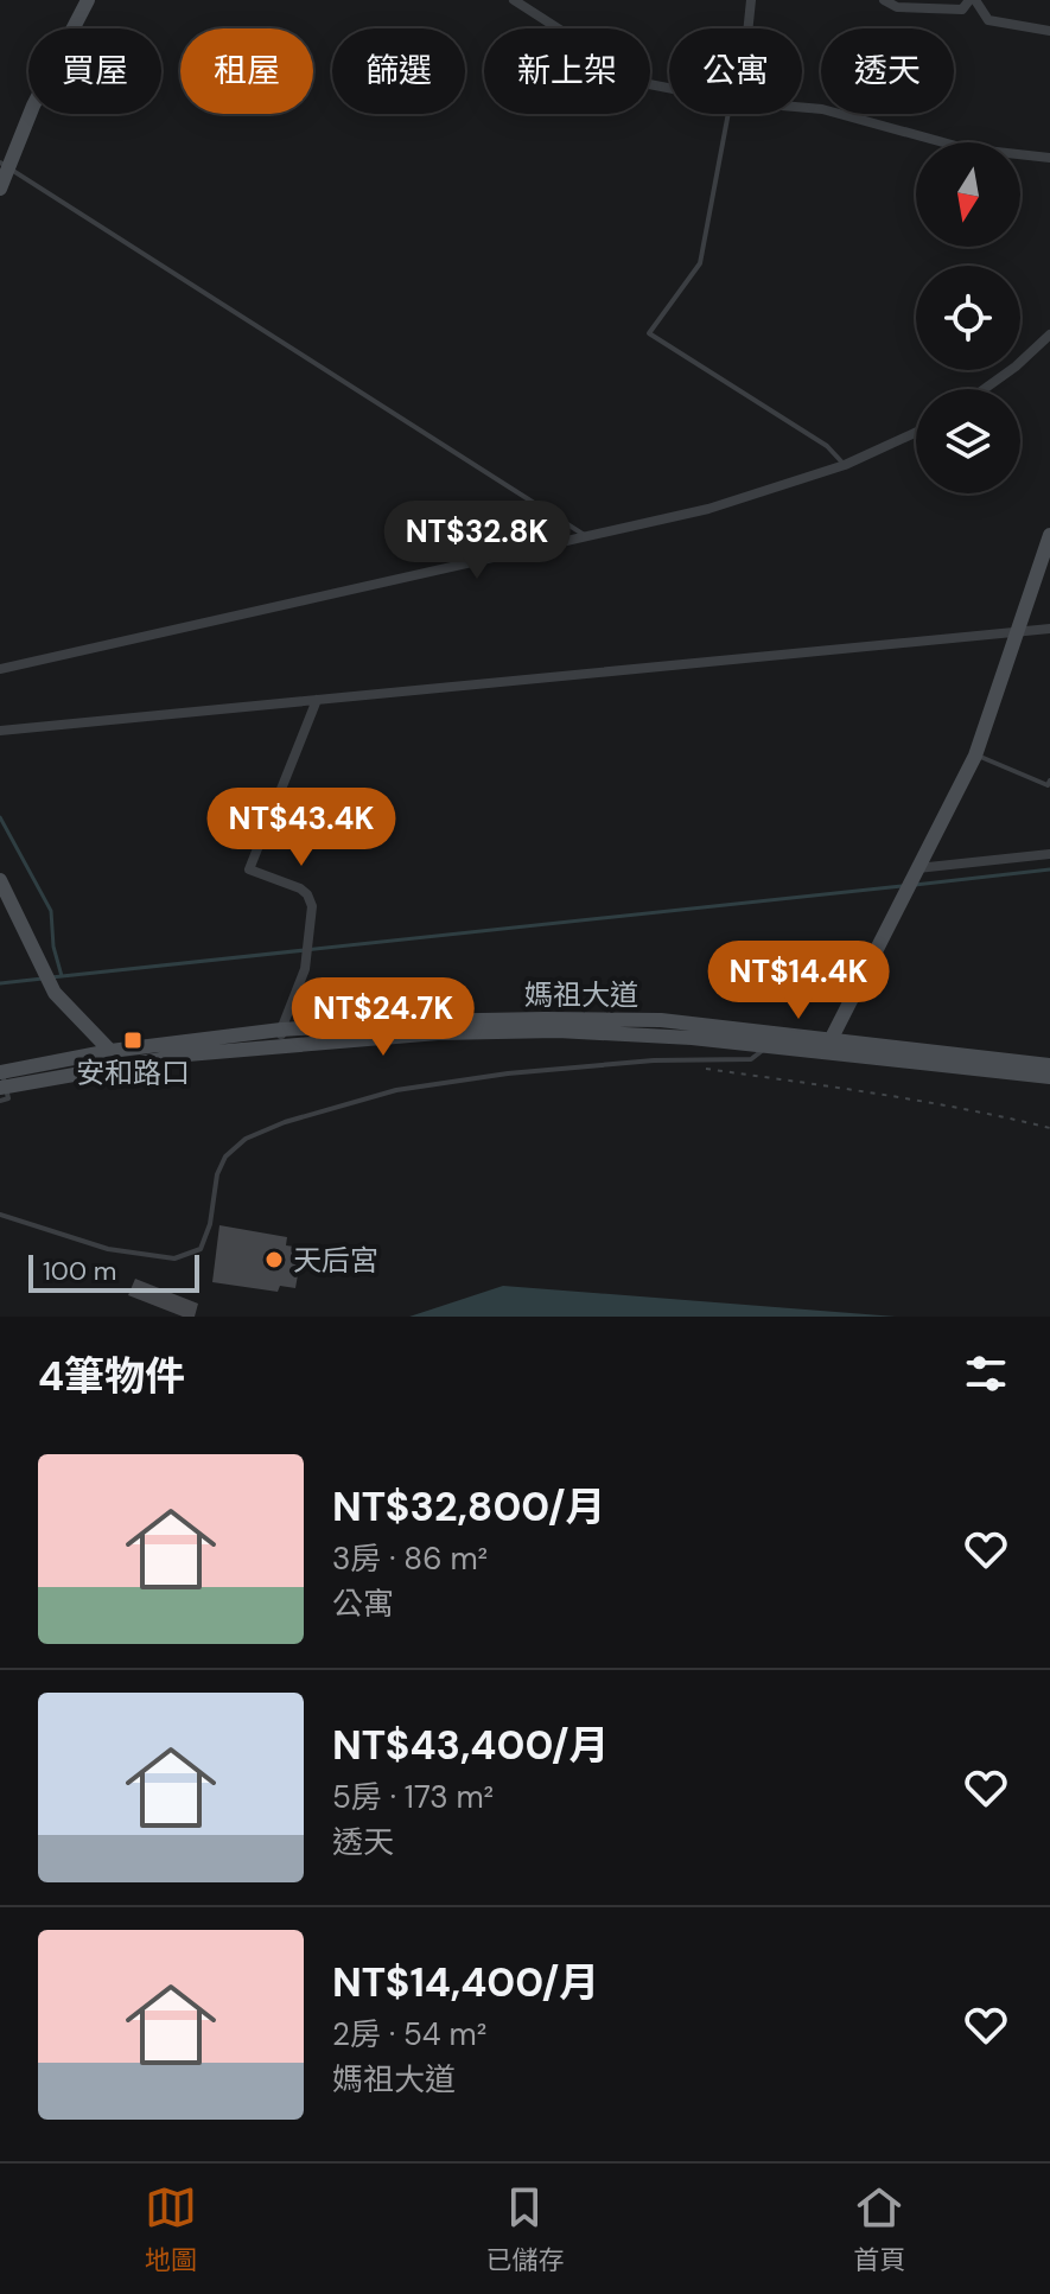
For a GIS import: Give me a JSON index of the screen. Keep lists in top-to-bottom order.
{
  "streets": {
    "main road": ["媽祖大道"]
  },
  "places": {
    "transit": ["安和路口"],
    "other": ["天后宮"]
  },
  "scale_bar": "100 m",
  "north": "bottom",
  "page": {
    "chip": [
      "買屋",
      "租屋",
      "篩選",
      "新上架",
      "公寓",
      "透天"
    ],
    "price": [
      "NT$32.8K",
      "NT$43.4K",
      "NT$14.4K",
      "NT$24.7K"
    ],
    "scale": "100 m",
    "heading": "4筆物件",
    "list": [
      {
        "name": "NT$32,800/月",
        "note": "3房 · 86 m² · 公寓"
      },
      {
        "name": "NT$43,400/月",
        "note": "5房 · 173 m² · 透天"
      },
      {
        "name": "NT$14,400/月",
        "note": "2房 · 54 m² · 媽祖大道"
      }
    ],
    "tabs": ["地圖", "已儲存", "首頁"]
  }
}
